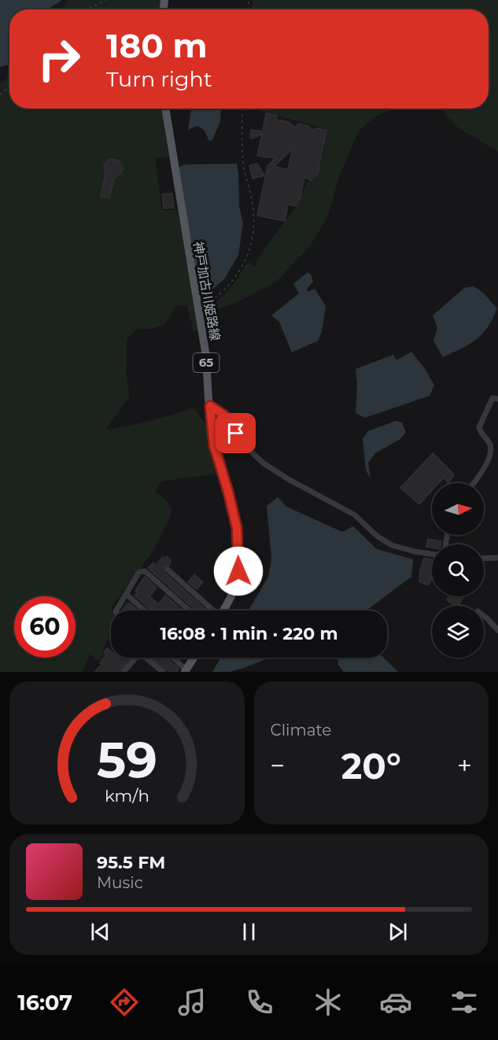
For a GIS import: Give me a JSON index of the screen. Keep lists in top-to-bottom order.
{
  "streets": {
    "main road": ["神戸加古川姫路線", "65"]
  },
  "north": "right",
  "page": {
    "turn": ["180 m", "Turn right"],
    "limit": "60",
    "trip": "16:08 · 1 min · 220 m",
    "tile": "Climate",
    "heat": ["−", "20°", "+"],
    "song": ["95.5 FM", "Music"],
    "tabs": "16:07",
    "gauge": ["59", "km/h"]
  }
}
